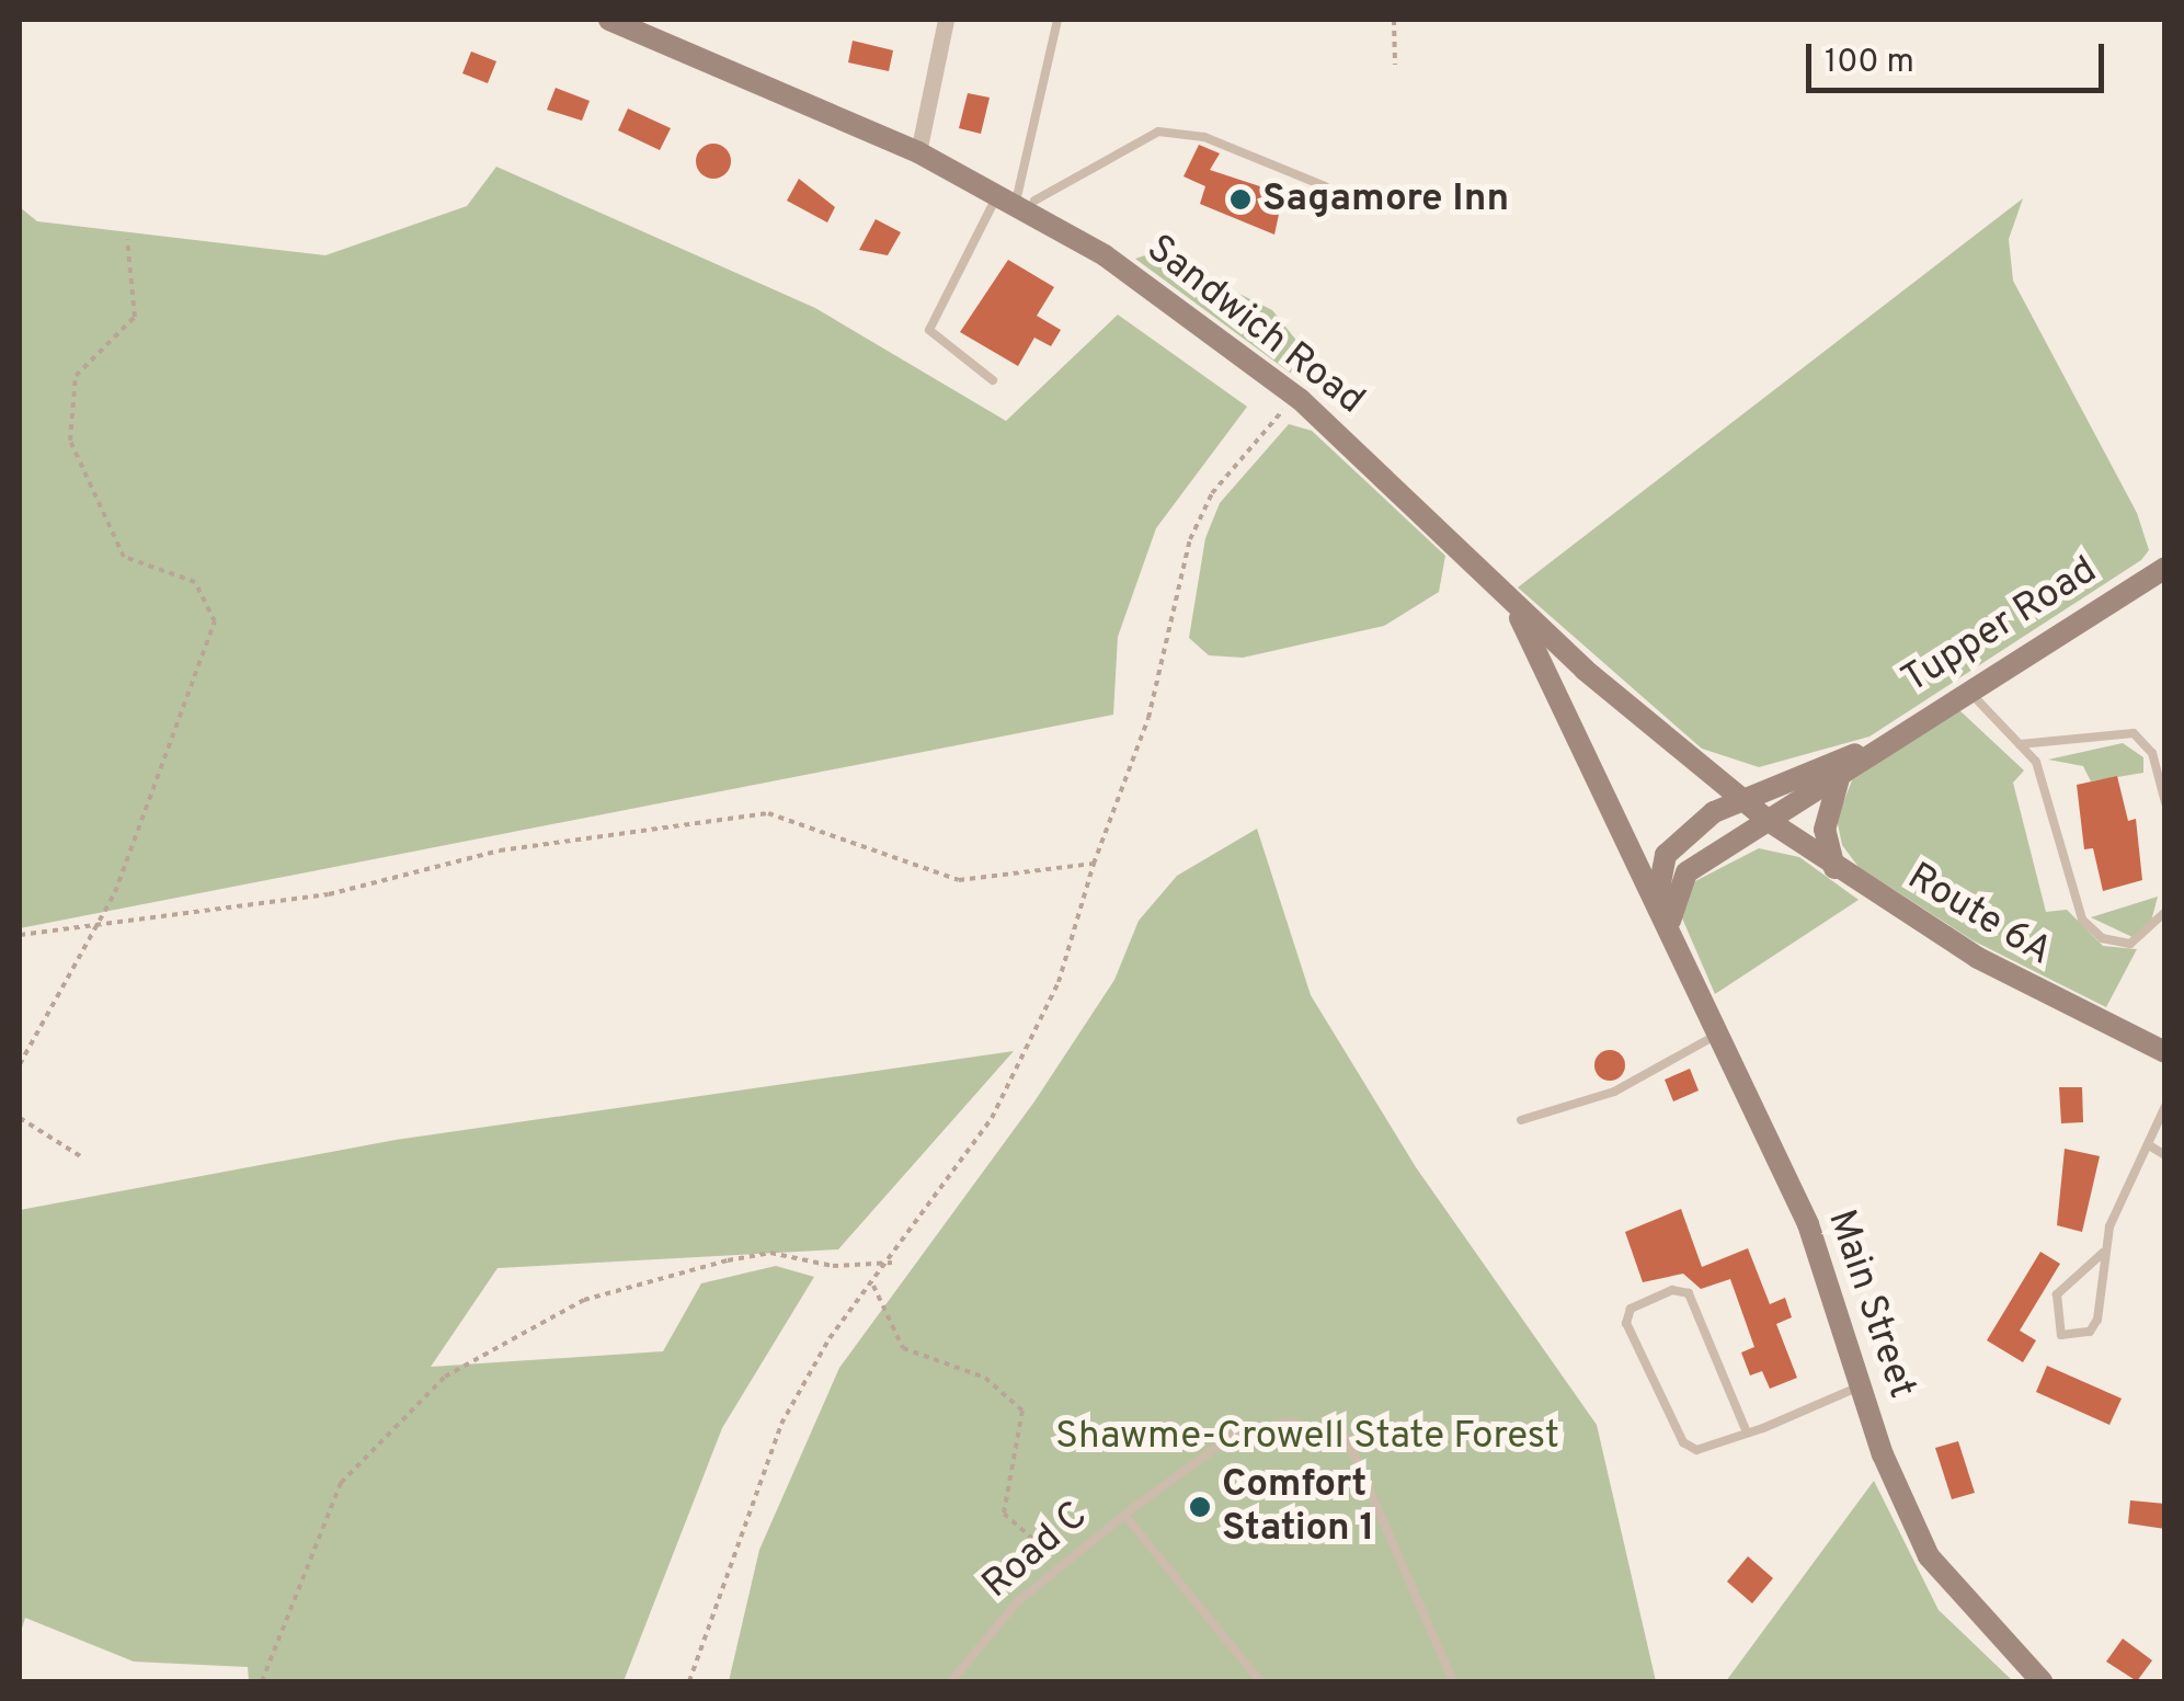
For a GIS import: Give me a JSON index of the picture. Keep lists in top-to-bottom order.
{
  "streets": {
    "main road": [
      "Sandwich Road",
      "Tupper Road",
      "Route 6A",
      "Main Street"
    ],
    "lane": ["Road C"]
  },
  "crossings": [
    ["Sandwich Road", "Tupper Road"],
    ["Sandwich Road", "Route 6A"],
    ["Sandwich Road", "Main Street"],
    ["Tupper Road", "Route 6A"]
  ],
  "parks": ["Shawme-Crowell State Forest"],
  "places": ["Sagamore Inn", "Comfort Station 1"],
  "scale_bar": "100 m"
}
